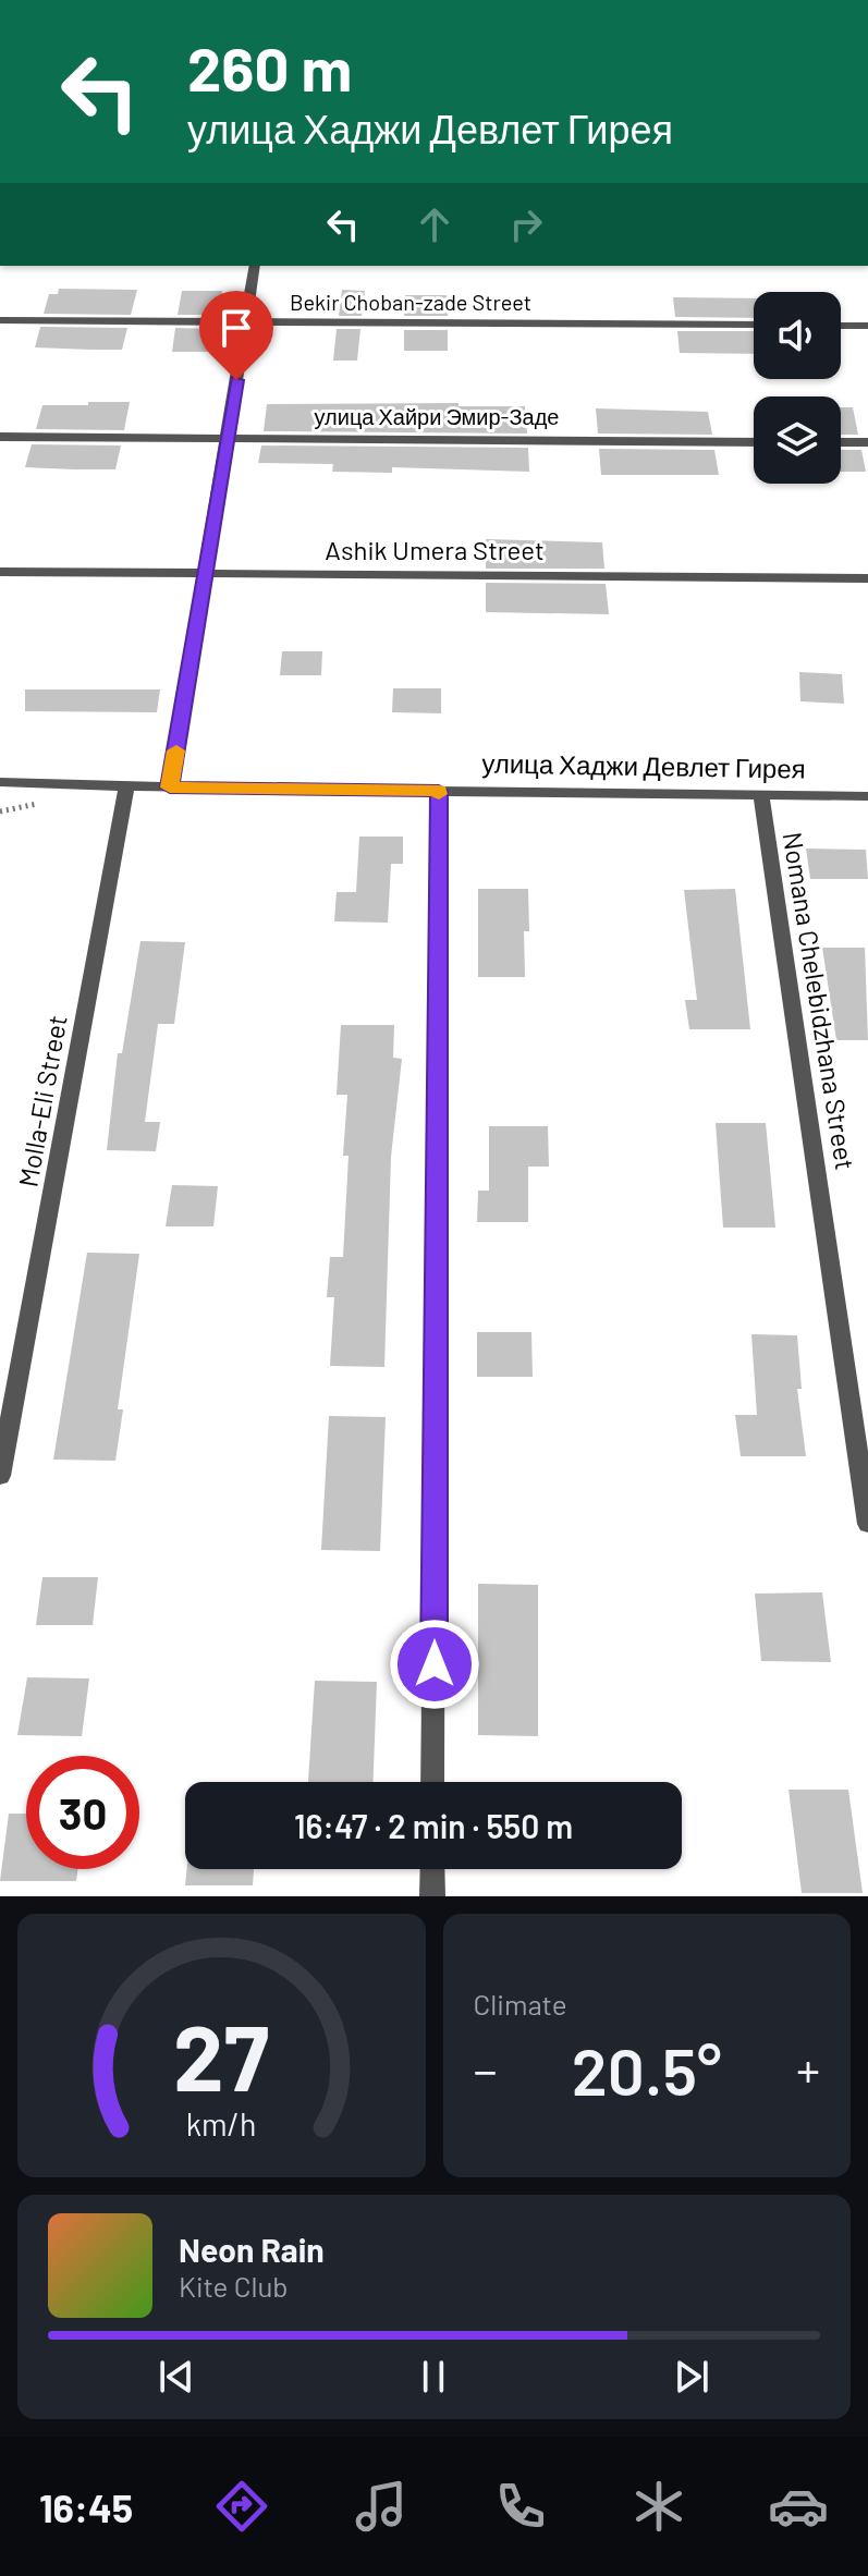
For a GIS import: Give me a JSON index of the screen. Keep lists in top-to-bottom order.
{
  "streets": {
    "street": [
      "Bekir Choban-zade Street",
      "улица Хайри Эмир-Заде",
      "Ashik Umera Street",
      "улица Хаджи Девлет Гирея",
      "Nomana Chelebidzhana Street",
      "Molla-Eli Street"
    ]
  },
  "crossings": [
    ["улица Хаджи Девлет Гирея", "Nomana Chelebidzhana Street"],
    ["улица Хаджи Девлет Гирея", "Molla-Eli Street"]
  ],
  "page": {
    "turn": ["260 m", "улица Хаджи Девлет Гирея"],
    "limit": "30",
    "trip": "16:47 · 2 min · 550 m",
    "tile": "Climate",
    "heat": ["−", "20.5°", "+"],
    "song": ["Neon Rain", "Kite Club"],
    "tabs": "16:45",
    "gauge": ["27", "km/h"]
  }
}
